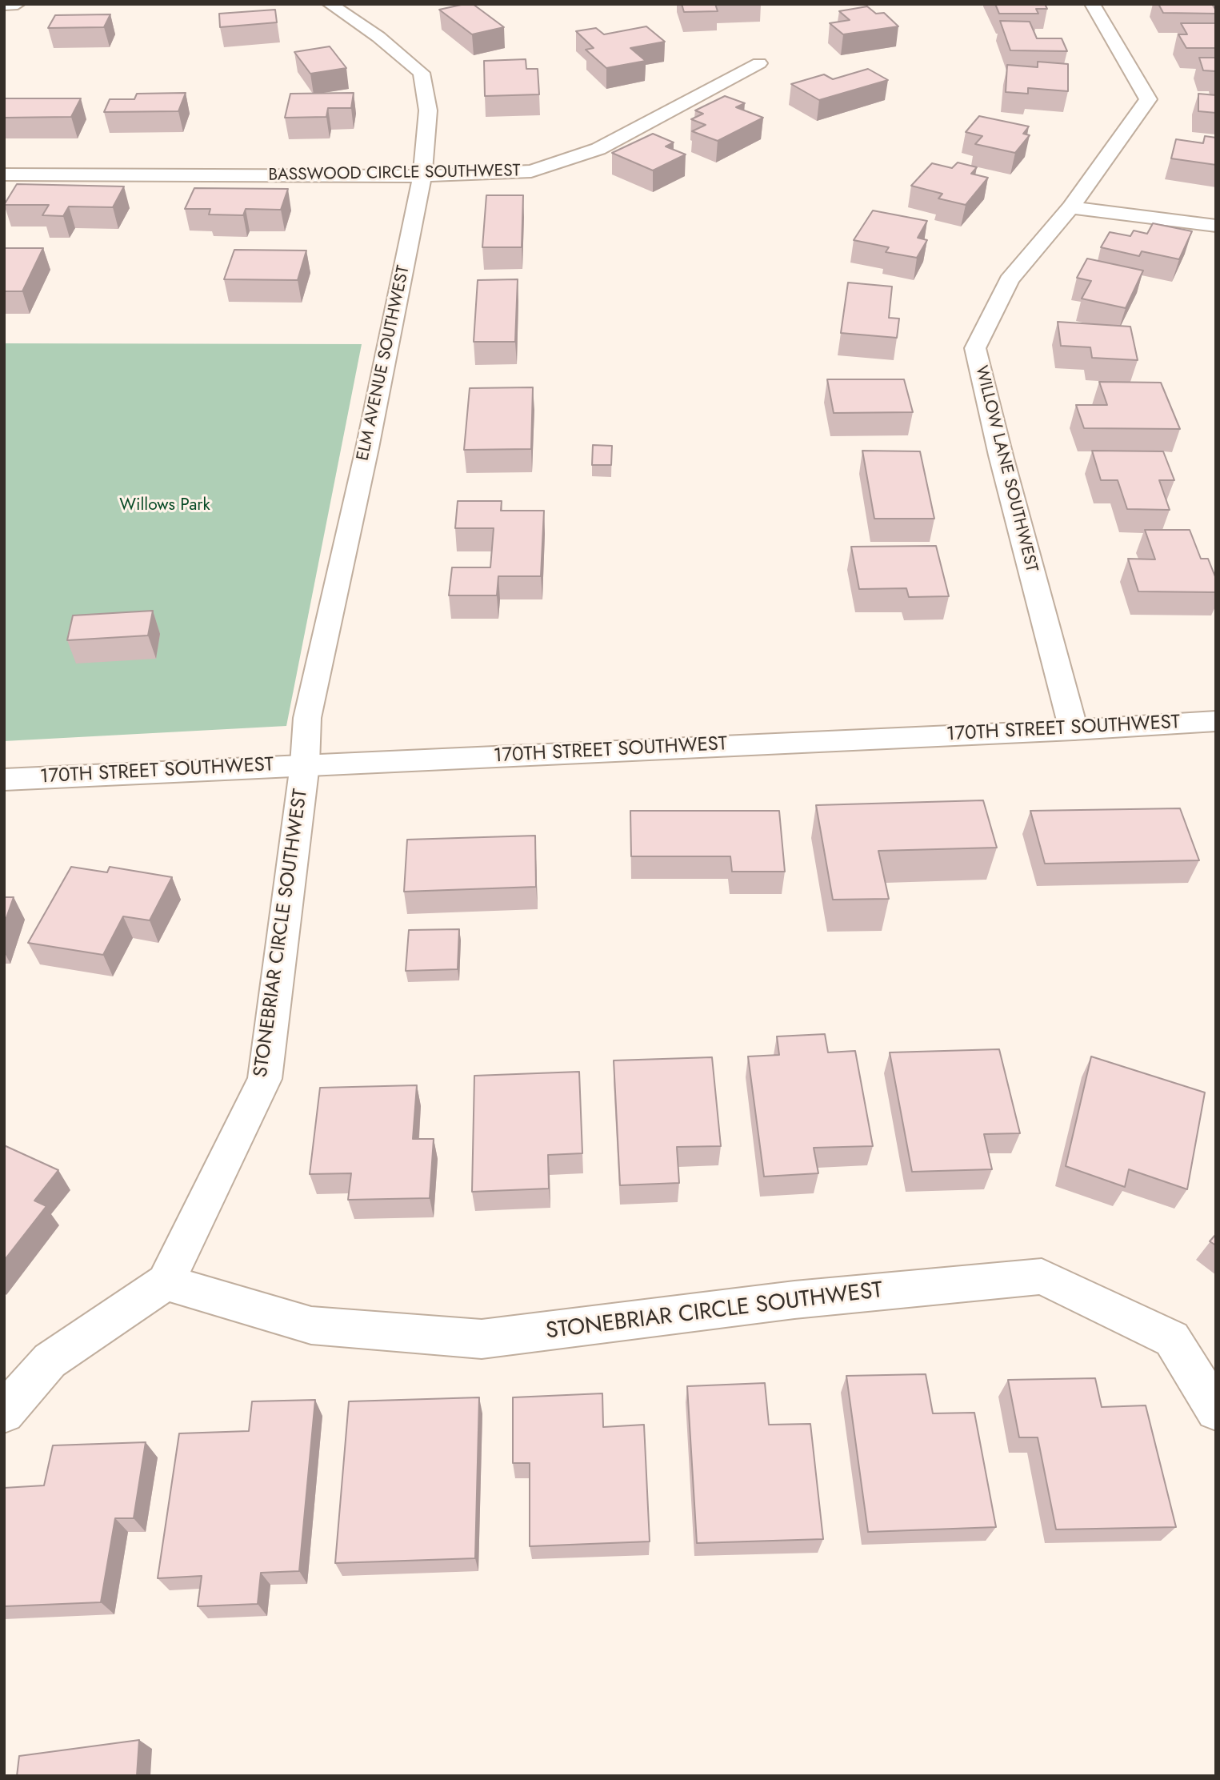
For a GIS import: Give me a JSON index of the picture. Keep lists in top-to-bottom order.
{
  "streets": {
    "street": [
      "BASSWOOD CIRCLE SOUTHWEST",
      "ELM AVENUE SOUTHWEST",
      "WILLOW LANE SOUTHWEST",
      "170TH STREET SOUTHWEST",
      "STONEBRIAR CIRCLE SOUTHWEST"
    ]
  },
  "crossings": [
    ["BASSWOOD CIRCLE SOUTHWEST", "ELM AVENUE SOUTHWEST"],
    ["ELM AVENUE SOUTHWEST", "170TH STREET SOUTHWEST"],
    ["ELM AVENUE SOUTHWEST", "STONEBRIAR CIRCLE SOUTHWEST"],
    ["WILLOW LANE SOUTHWEST", "170TH STREET SOUTHWEST"],
    ["170TH STREET SOUTHWEST", "STONEBRIAR CIRCLE SOUTHWEST"]
  ],
  "parks": ["Willows Park"]
}
